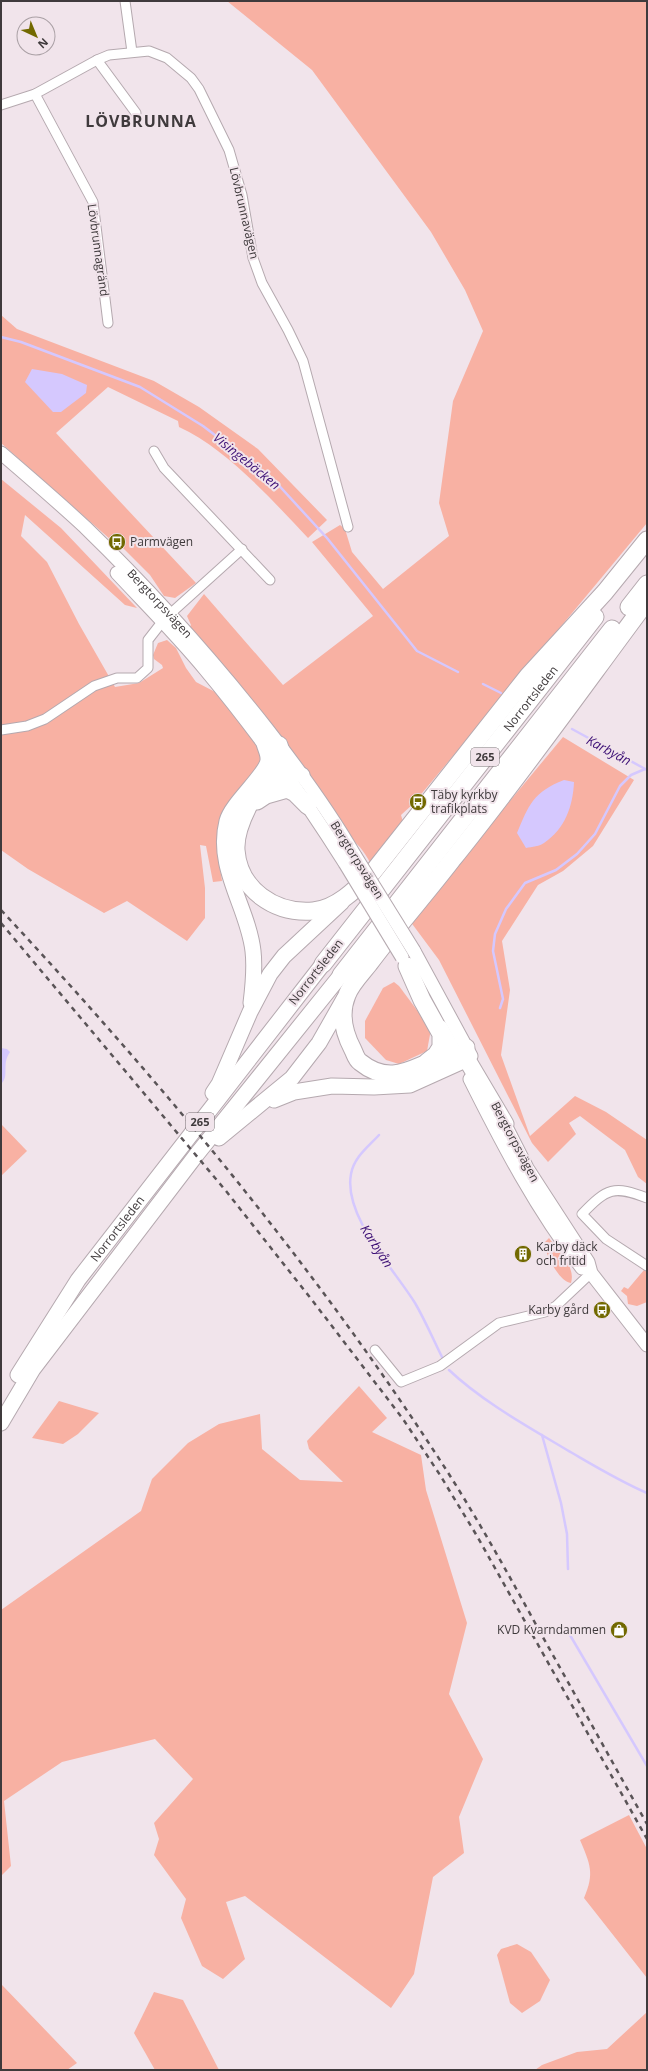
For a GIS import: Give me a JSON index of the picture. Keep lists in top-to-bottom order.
{
  "streets": {
    "highway": ["Norrortsleden", "265"],
    "main road": ["Bergtorpsvägen"],
    "street": ["Lövbrunnavägen", "Lövbrunnagränd"]
  },
  "crossings": [
    ["Lövbrunnavägen", "Lövbrunnagränd"]
  ],
  "districts": ["LÖVBRUNNA"],
  "water": ["Visingebäcken", "Karbyån"],
  "places": {
    "bus stop": ["Parmvägen", "Täby kyrkby trafikplats", "Karby gård"],
    "building": ["Karby däck och fritid"],
    "shop": ["KVD Kvarndammen"]
  },
  "north": "bottom right"
}
